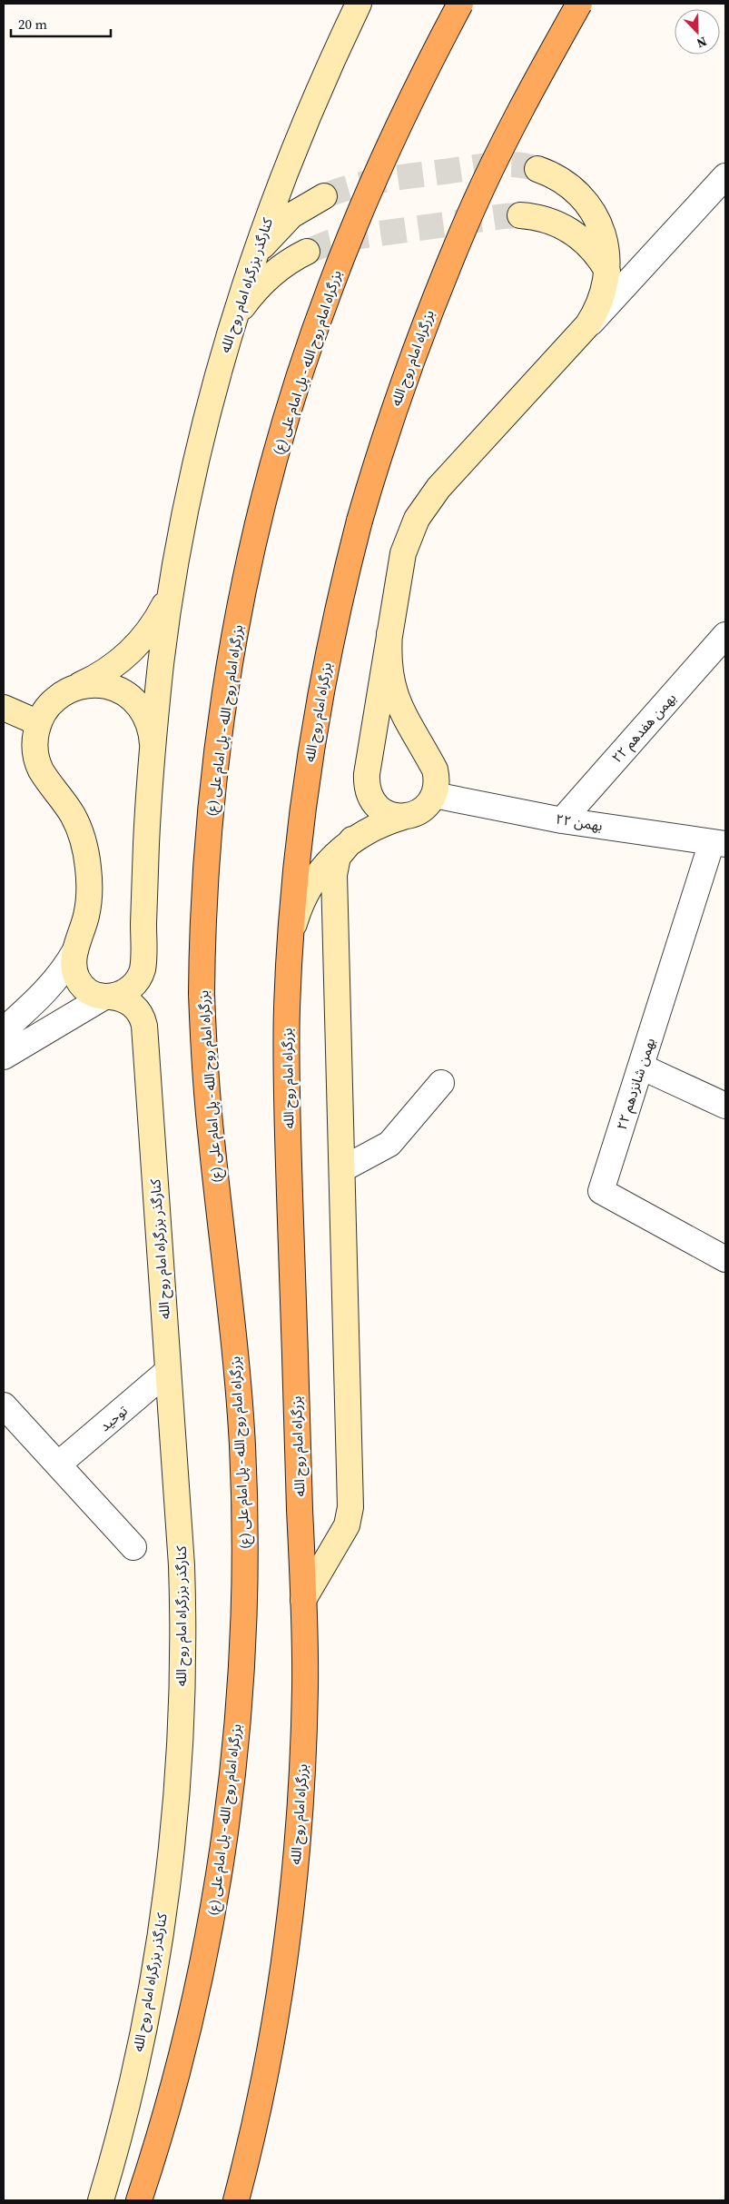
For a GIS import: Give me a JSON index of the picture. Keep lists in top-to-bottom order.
{
  "streets": {
    "highway": ["بزرگراه امام روح الله", "بزرگراه امام روح الله - پل امام علی (ع)"],
    "main road": ["کنارگذر بزرگراه امام روح الله"],
    "street": [
      "۲۲ بهمن هفدهم",
      "۲۲ بهمن",
      "۲۲ بهمن شانزدهم",
      "توحید"
    ]
  },
  "crossings": [
    ["کنارگذر بزرگراه امام روح الله", "توحید"],
    ["۲۲ بهمن هفدهم", "۲۲ بهمن"],
    ["۲۲ بهمن", "۲۲ بهمن شانزدهم"]
  ],
  "scale_bar": "20 m",
  "north": "bottom right"
}
